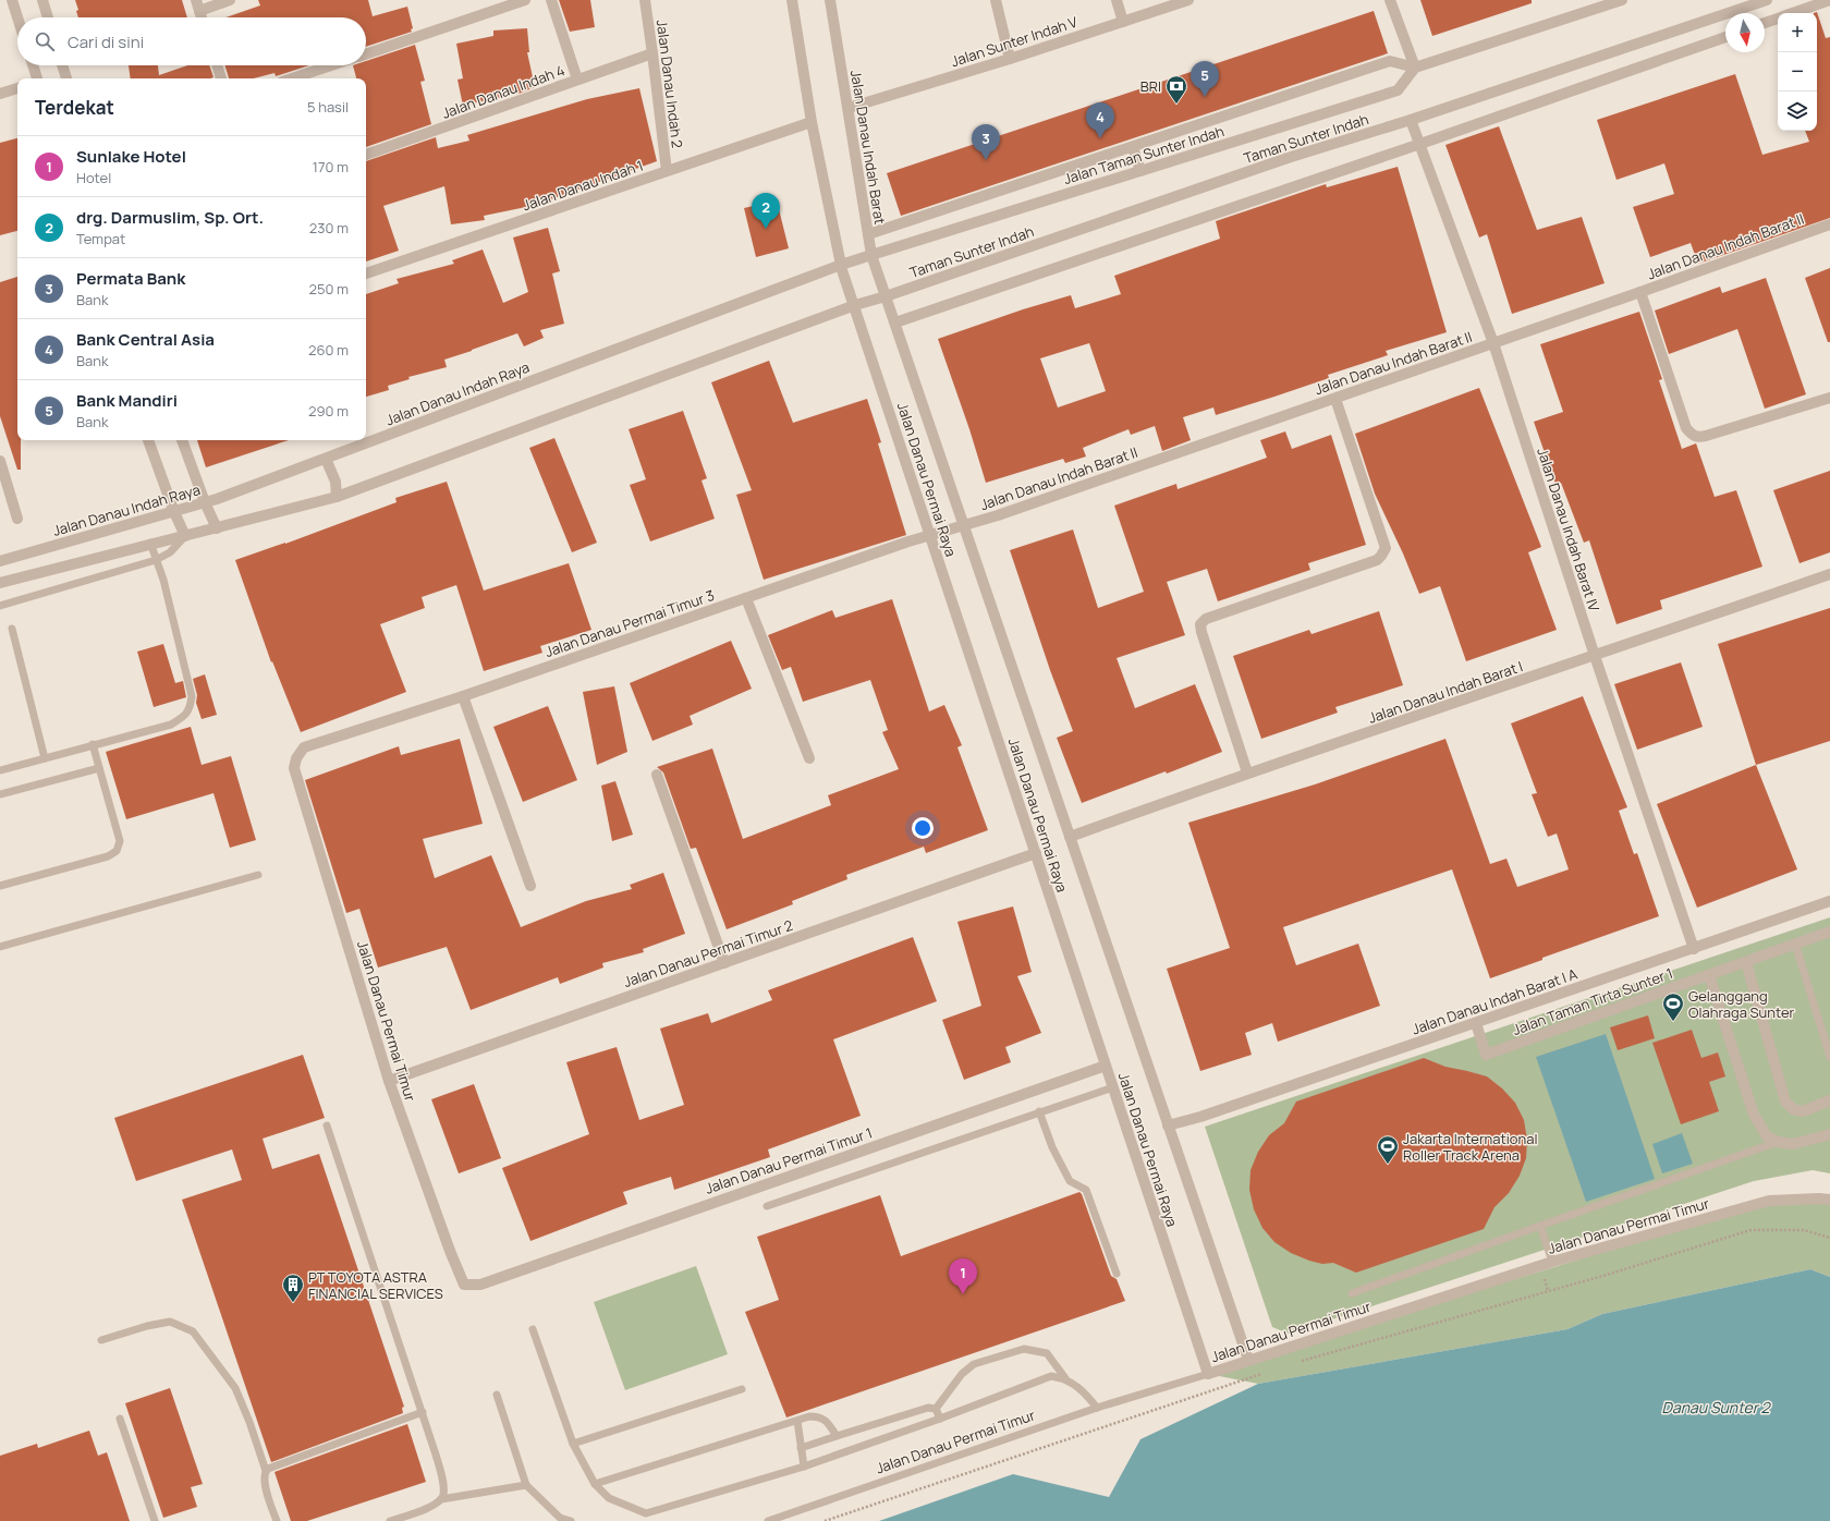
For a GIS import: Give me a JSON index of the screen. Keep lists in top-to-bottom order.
{
  "streets": {
    "street": [
      "Jalan Sunter Indah V",
      "Jalan Danau Indah 2",
      "Jalan Danau Indah 4",
      "Taman Sunter Indah",
      "Jalan Danau Indah Barat",
      "Jalan Taman Sunter Indah",
      "Jalan Danau Indah 1",
      "Jalan Danau Indah Barat II",
      "Jalan Danau Indah Raya",
      "Jalan Danau Permai Raya",
      "Jalan Danau Indah Barat IV",
      "Jalan Danau Permai Timur 3",
      "Jalan Danau Indah Barat I",
      "Jalan Danau Permai Timur 2",
      "Jalan Danau Indah Barat I A",
      "Jalan Taman Tirta Sunter 1",
      "Jalan Danau Permai Timur",
      "Jalan Danau Permai Timur 1"
    ]
  },
  "crossings": [
    ["Jalan Sunter Indah V", "Jalan Danau Indah Barat"],
    ["Jalan Danau Indah 2", "Jalan Danau Indah 4"],
    ["Jalan Danau Indah 2", "Jalan Danau Indah 1"],
    ["Taman Sunter Indah", "Jalan Danau Indah Barat"],
    ["Taman Sunter Indah", "Jalan Danau Permai Raya"],
    ["Taman Sunter Indah", "Jalan Danau Indah Barat IV"],
    ["Jalan Danau Indah Barat", "Jalan Taman Sunter Indah"],
    ["Jalan Danau Indah Barat", "Jalan Danau Indah Raya"],
    ["Jalan Danau Indah Barat", "Jalan Danau Permai Raya"],
    ["Jalan Taman Sunter Indah", "Jalan Danau Indah Raya"],
    ["Jalan Danau Indah Barat II", "Jalan Danau Permai Raya"],
    ["Jalan Danau Indah Barat II", "Jalan Danau Indah Barat IV"],
    ["Jalan Danau Indah Barat II", "Jalan Danau Permai Timur 3"],
    ["Jalan Danau Indah Raya", "Jalan Danau Permai Raya"],
    ["Jalan Danau Permai Raya", "Jalan Danau Permai Timur 3"],
    ["Jalan Danau Permai Raya", "Jalan Danau Indah Barat I"],
    ["Jalan Danau Permai Raya", "Jalan Danau Permai Timur 2"],
    ["Jalan Danau Permai Raya", "Jalan Danau Indah Barat I A"],
    ["Jalan Danau Permai Raya", "Jalan Danau Permai Timur"],
    ["Jalan Danau Permai Raya", "Jalan Danau Permai Timur 1"],
    ["Jalan Danau Indah Barat IV", "Jalan Danau Indah Barat I"],
    ["Jalan Danau Indah Barat IV", "Jalan Danau Indah Barat I A"],
    ["Jalan Danau Permai Timur 3", "Jalan Danau Permai Timur"],
    ["Jalan Danau Permai Timur 2", "Jalan Danau Permai Timur"],
    ["Jalan Danau Indah Barat I A", "Jalan Taman Tirta Sunter 1"],
    ["Jalan Danau Permai Timur", "Jalan Danau Permai Timur 1"]
  ],
  "water": ["Danau Sunter 2"],
  "places": {
    "bank": ["BRI"],
    "sports": ["Gelanggang Olahraga Sunter", "Jakarta International Roller Track Arena"],
    "building": ["PT TOYOTA ASTRA FINANCIAL SERVICES"]
  },
  "north": "bottom",
  "page": {
    "map_buttons": ["+", "−"],
    "search": "Cari di sini",
    "pins": [
      "5",
      "4",
      "3",
      "2",
      "1"
    ],
    "heading": ["Terdekat", "5 hasil"],
    "list": [
      {
        "mark": "1",
        "name": "Sunlake Hotel",
        "note": "Hotel",
        "value": "170 m"
      },
      {
        "mark": "2",
        "name": "drg. Darmuslim, Sp. Ort.",
        "note": "Tempat",
        "value": "230 m"
      },
      {
        "mark": "3",
        "name": "Permata Bank",
        "note": "Bank",
        "value": "250 m"
      },
      {
        "mark": "4",
        "name": "Bank Central Asia",
        "note": "Bank",
        "value": "260 m"
      },
      {
        "mark": "5",
        "name": "Bank Mandiri",
        "note": "Bank",
        "value": "290 m"
      }
    ]
  }
}
